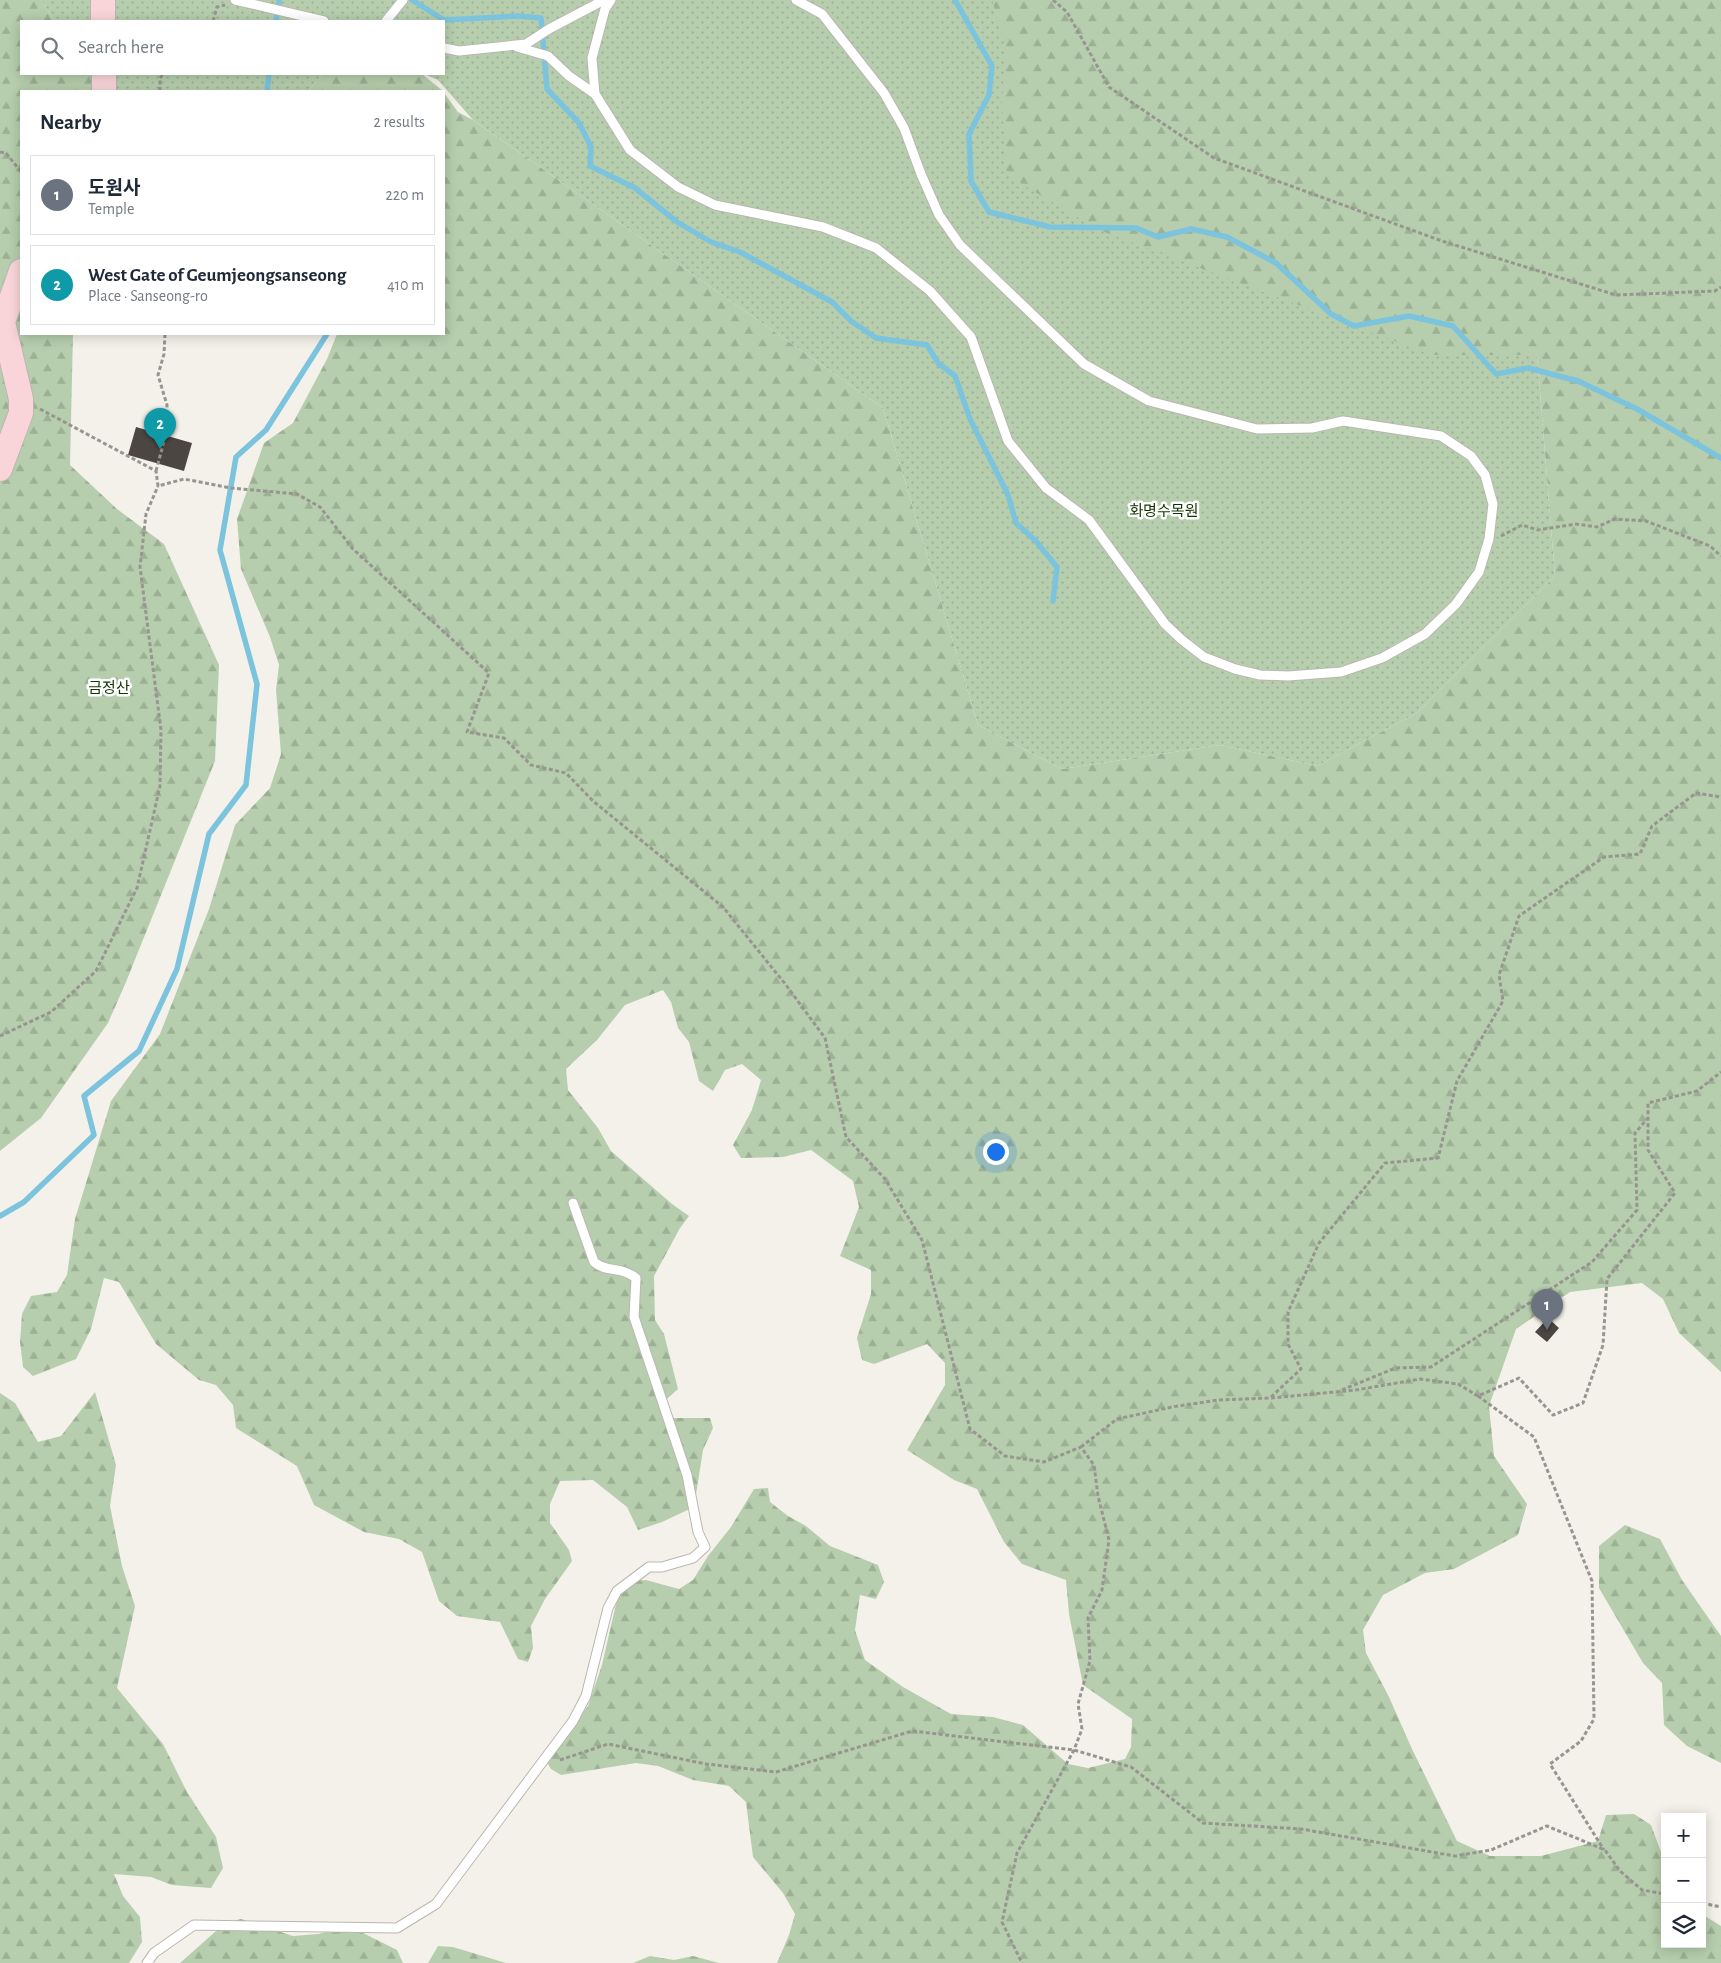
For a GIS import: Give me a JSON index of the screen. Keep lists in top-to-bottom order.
{
  "parks": ["화명수목원", "금정산"],
  "page": {
    "search": "Search here",
    "heading": ["Nearby", "2 results"],
    "list": [
      {
        "mark": "1",
        "name": "도원사",
        "note": "Temple",
        "value": "220 m"
      },
      {
        "mark": "2",
        "name": "West Gate of Geumjeongsanseong",
        "note": "Place · Sanseong-ro",
        "value": "410 m"
      }
    ],
    "pins": ["2", "1"],
    "map_buttons": ["+", "−"]
  }
}
